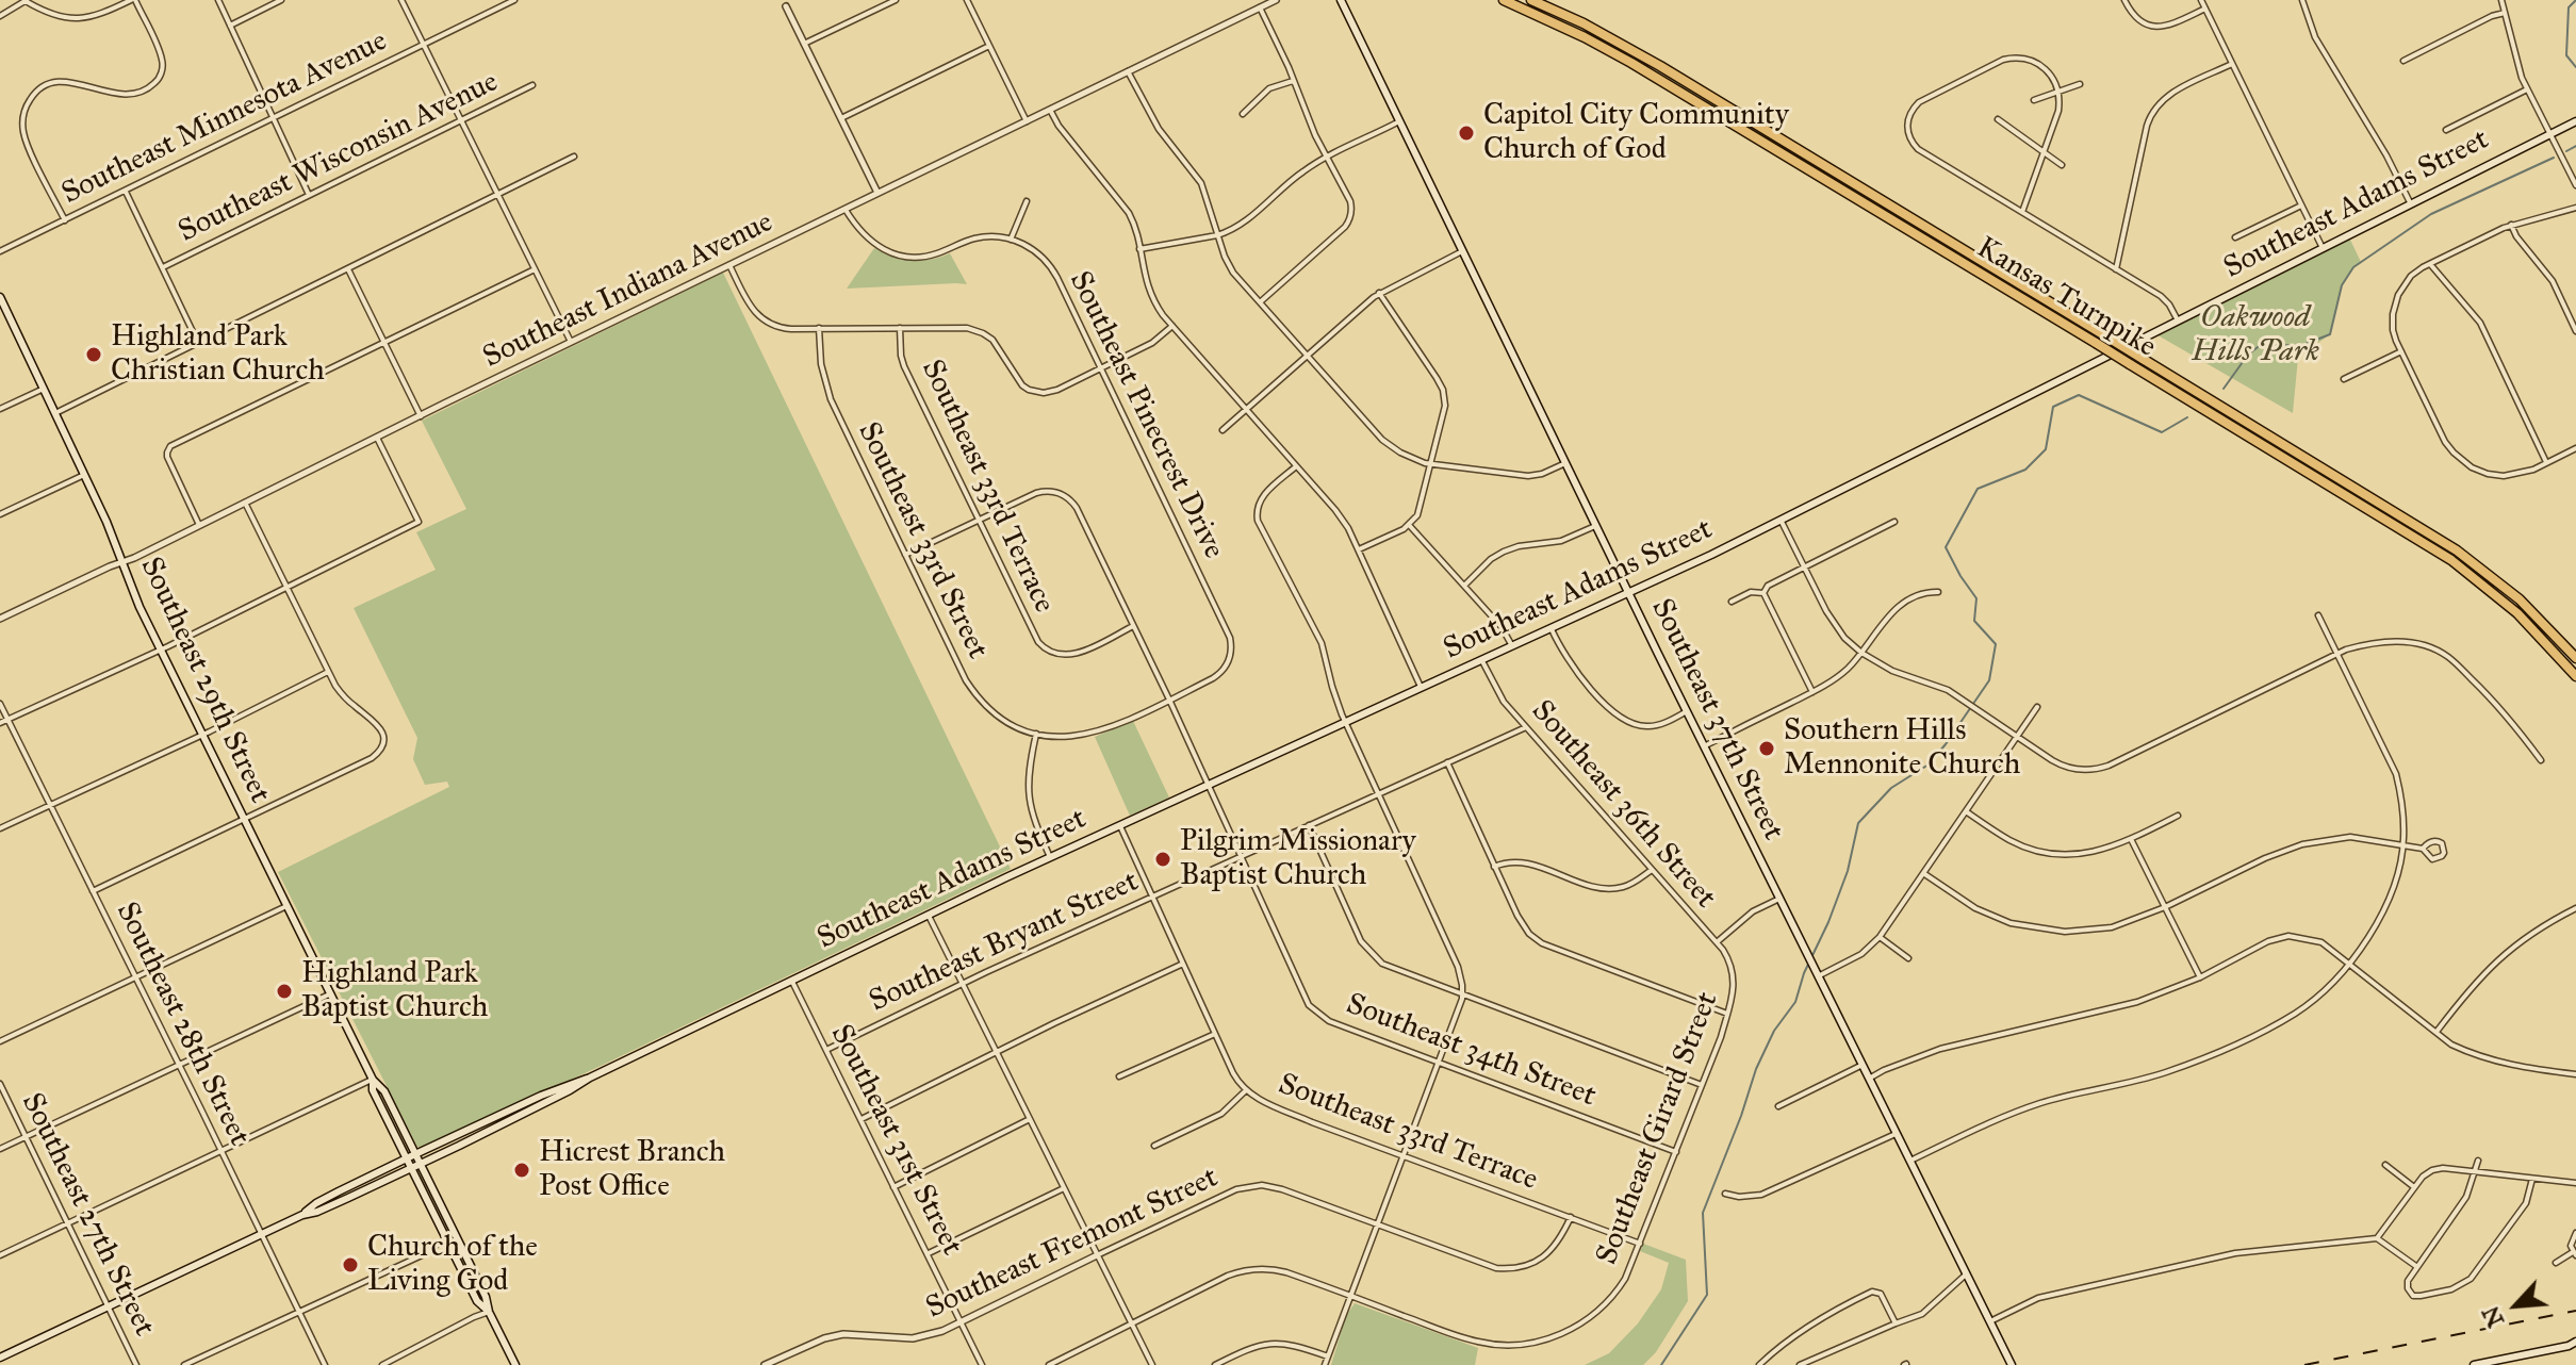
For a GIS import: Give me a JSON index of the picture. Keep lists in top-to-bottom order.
{
  "streets": {
    "highway": ["Kansas Turnpike"],
    "main road": ["Southeast Adams Street", "Southeast 29th Street", "Southeast 37th Street"],
    "street": [
      "Southeast Minnesota Avenue",
      "Southeast Wisconsin Avenue",
      "Southeast Indiana Avenue",
      "Southeast Pinecrest Drive",
      "Southeast 33rd Terrace",
      "Southeast 33rd Street",
      "Southeast 36th Street",
      "Southeast Bryant Street",
      "Southeast 28th Street",
      "Southeast 34th Street",
      "Southeast Girard Street",
      "Southeast 31st Street",
      "Southeast 27th Street",
      "Southeast Fremont Street"
    ]
  },
  "crossings": [
    ["Southeast Adams Street", "Southeast 33rd Terrace"],
    ["Southeast Adams Street", "Southeast 29th Street"],
    ["Southeast Adams Street", "Southeast 37th Street"],
    ["Southeast Adams Street", "Southeast 36th Street"],
    ["Southeast Adams Street", "Southeast 28th Street"],
    ["Southeast Adams Street", "Southeast 34th Street"],
    ["Southeast Adams Street", "Southeast 31st Street"],
    ["Southeast Adams Street", "Southeast 27th Street"],
    ["Southeast Indiana Avenue", "Southeast 29th Street"],
    ["Southeast Pinecrest Drive", "Southeast 34th Street"],
    ["Southeast 33rd Terrace", "Southeast Bryant Street"],
    ["Southeast 33rd Terrace", "Southeast 34th Street"],
    ["Southeast 33rd Terrace", "Southeast Girard Street"],
    ["Southeast 33rd Terrace", "Southeast Fremont Street"],
    ["Southeast 36th Street", "Southeast Bryant Street"],
    ["Southeast 36th Street", "Southeast Girard Street"],
    ["Southeast Bryant Street", "Southeast 34th Street"],
    ["Southeast Bryant Street", "Southeast 31st Street"],
    ["Southeast 34th Street", "Southeast Girard Street"],
    ["Southeast 31st Street", "Southeast Fremont Street"]
  ],
  "parks": ["Oakwood Hills Park"],
  "places": [
    "Capitol City Community Church of God",
    "Highland Park Christian Church",
    "Southern Hills Mennonite Church",
    "Pilgrim Missionary Baptist Church",
    "Highland Park Baptist Church",
    "Hicrest Branch Post Office",
    "Church of the Living God"
  ],
  "north": "bottom left"
}
